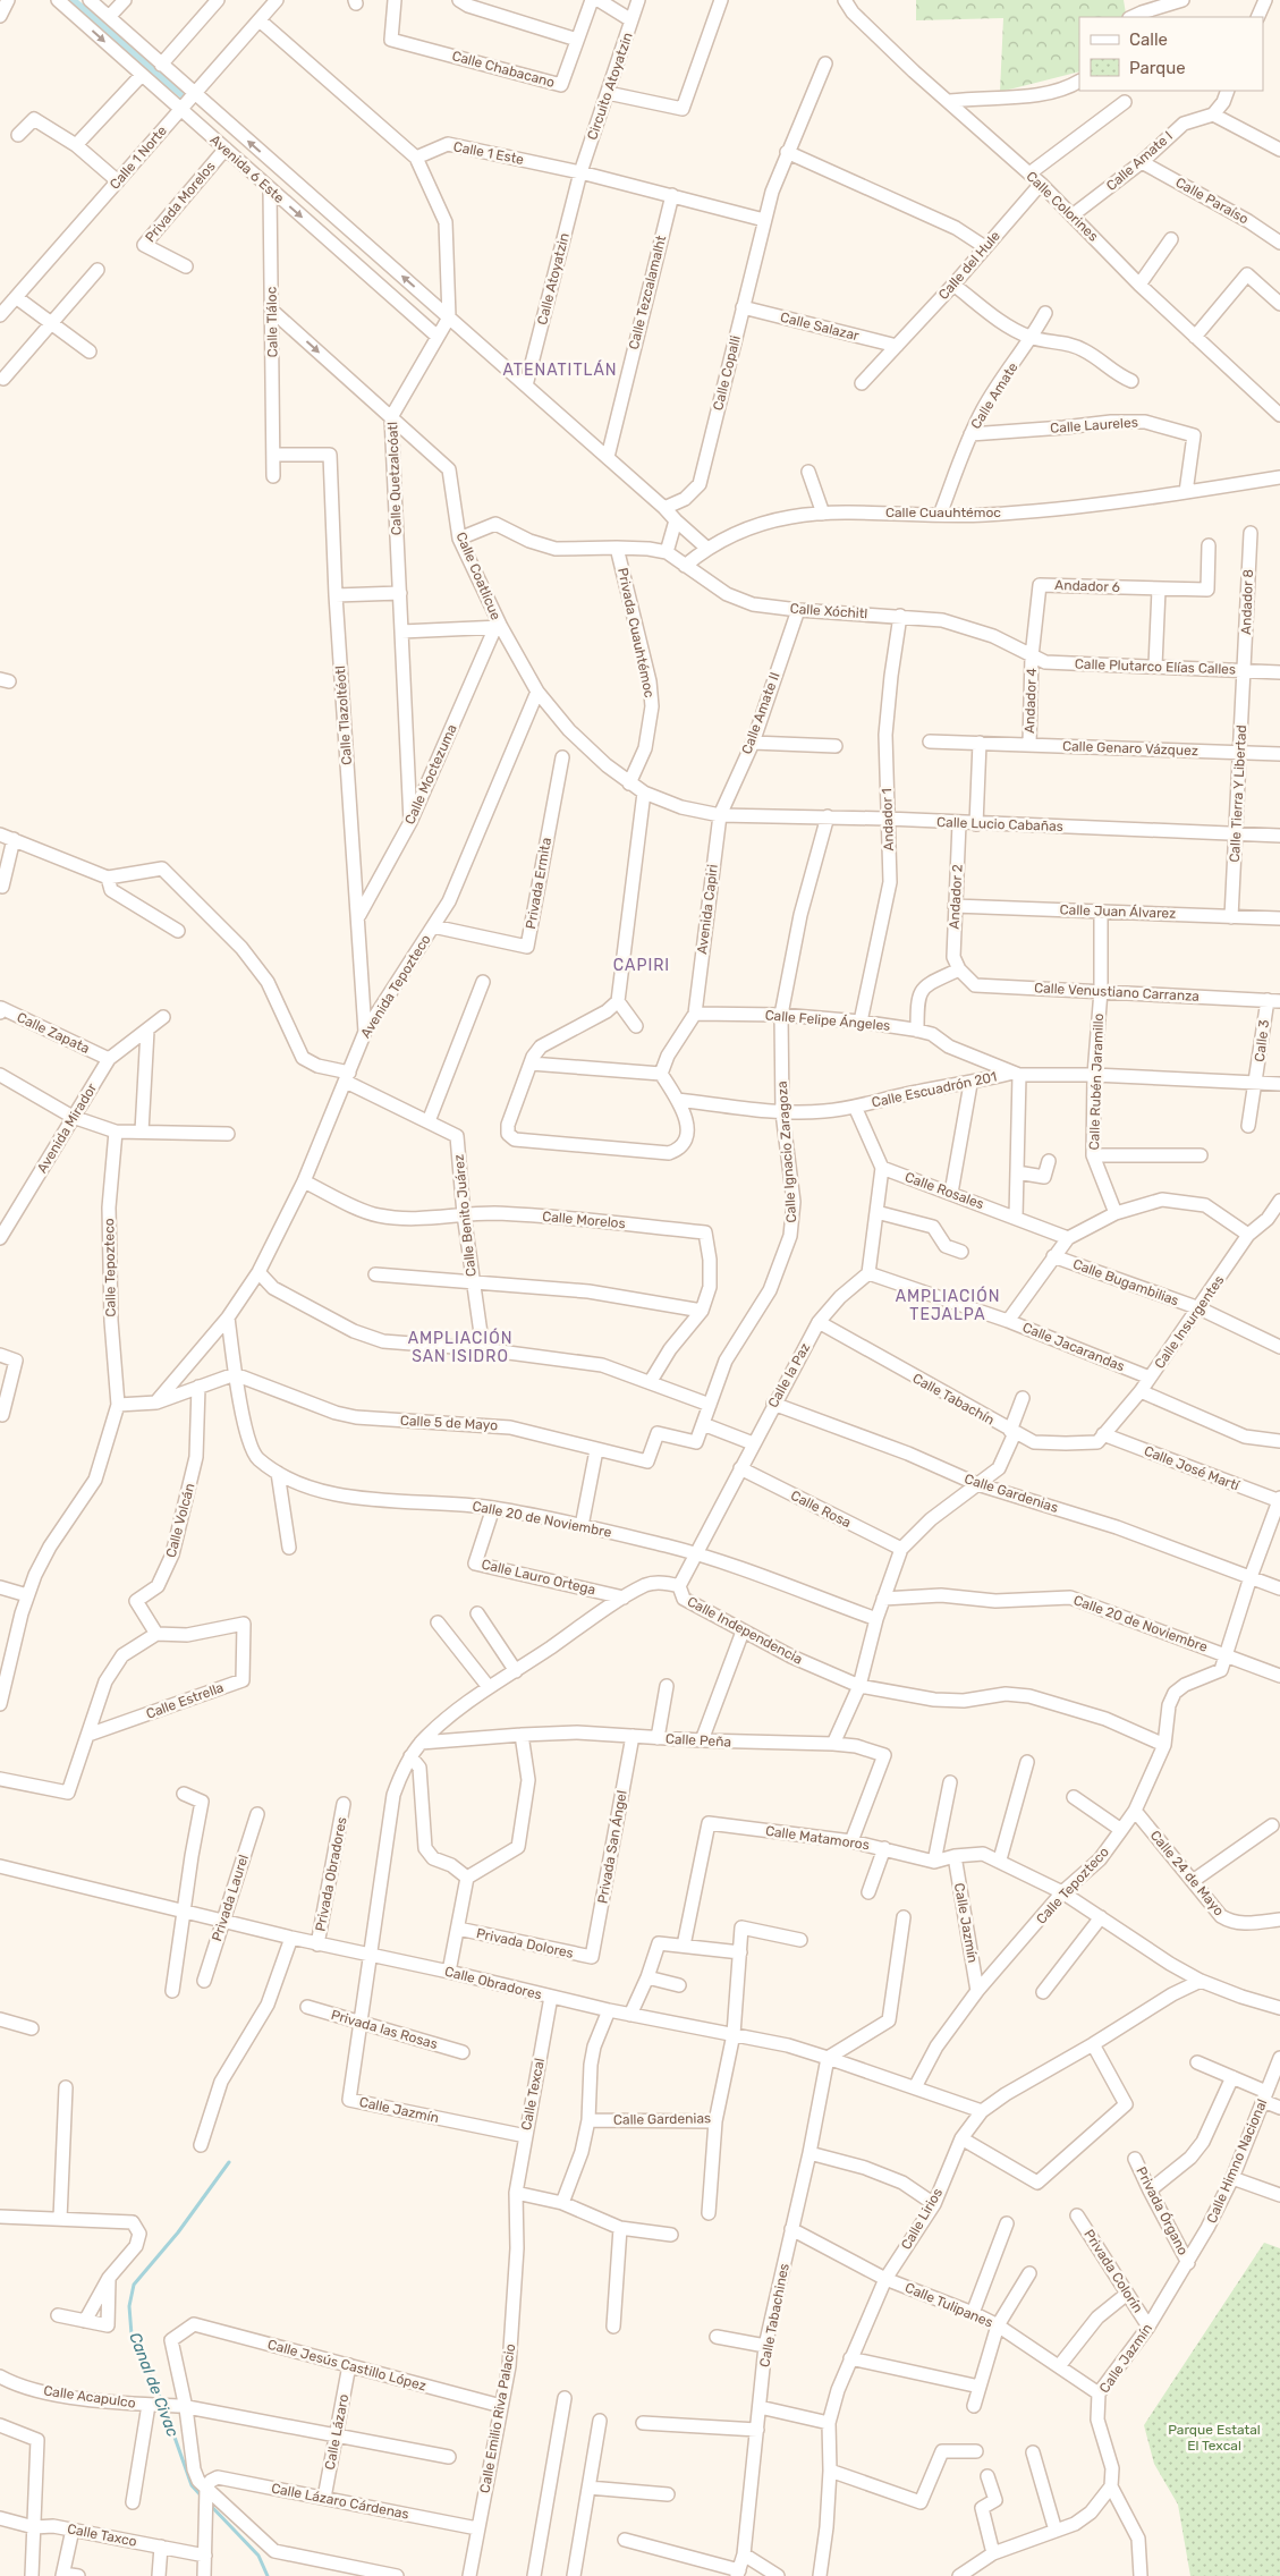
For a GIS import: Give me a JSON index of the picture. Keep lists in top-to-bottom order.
{
  "streets": {
    "street": [
      "Calle Chabacano",
      "Circuito Atoyatzin",
      "Calle 1 Este",
      "Calle 1 Norte",
      "Calle Amate I",
      "Avenida 6 Este",
      "Calle Paraíso",
      "Privada Morelos",
      "Calle Colorines",
      "Calle del Hule",
      "Calle Atoyatzin",
      "Calle Tezcalamalht",
      "Calle Tláloc",
      "Calle Salazar",
      "Calle Copalli",
      "Calle Amate",
      "Calle Laureles",
      "Calle Quetzalcóatl",
      "Calle Cuauhtémoc",
      "Calle Coatlicue",
      "Andador 6",
      "Andador 8",
      "Calle Xóchitl",
      "Privada Cuauhtémoc",
      "Calle Plutarco Elías Calles",
      "Andador 4",
      "Calle Amate II",
      "Calle Tlazoltéotl",
      "Calle Genaro Vázquez",
      "Calle Moctezuma",
      "Calle Tierra Y Libertad",
      "Andador 1",
      "Calle Lucio Cabañas",
      "Privada Ermita",
      "Andador 2",
      "Avenida Capiri",
      "Calle Juan Álvarez",
      "Avenida Tepozteco",
      "Calle Venustiano Carranza",
      "Calle Felipe Ángeles",
      "Calle Zapata",
      "Calle 3",
      "Calle Rubén Jaramillo",
      "Calle Escuadrón 201",
      "Avenida Mirador",
      "Calle Ignacio Zaragoza",
      "Calle Rosales",
      "Calle Benito Juárez",
      "Calle Morelos",
      "Calle Tepozteco",
      "Calle Bugambilias",
      "Calle Insurgentes",
      "Calle Jacarandas",
      "Calle la Paz",
      "Calle Tabachín",
      "Calle 5 de Mayo",
      "Calle José Martí",
      "Calle Gardenias",
      "Calle Rosa",
      "Calle 20 de Noviembre",
      "Calle Volcán",
      "Calle Lauro Ortega",
      "Calle Independencia",
      "Calle Estrella",
      "Calle Peña",
      "Calle Matamoros",
      "Privada San Ángel",
      "Calle 24 de Mayo",
      "Privada Obradores",
      "Privada Laurel",
      "Calle Jazmín",
      "Privada Dolores",
      "Calle Obradores",
      "Privada las Rosas",
      "Calle Texcal",
      "Calle Himno Nacional",
      "Privada Órgano",
      "Calle Lirios",
      "Privada Colorín",
      "Calle Tulipanes",
      "Calle Tabachines",
      "Calle Jesús Castillo López",
      "Calle Acapulco",
      "Calle Emilio Riva Palacio",
      "Calle Lázaro",
      "Calle Lázaro Cárdenas",
      "Calle Taxco"
    ]
  },
  "crossings": [
    ["Circuito Atoyatzin", "Calle 1 Este"],
    ["Circuito Atoyatzin", "Calle Atoyatzin"],
    ["Calle 1 Este", "Calle Atoyatzin"],
    ["Calle 1 Este", "Calle Tezcalamalht"],
    ["Calle 1 Este", "Calle Copalli"],
    ["Calle 1 Norte", "Avenida 6 Este"],
    ["Calle Amate I", "Calle Paraíso"],
    ["Calle Amate I", "Calle Colorines"],
    ["Avenida 6 Este", "Privada Morelos"],
    ["Avenida 6 Este", "Calle Tláloc"],
    ["Avenida 6 Este", "Calle Quetzalcóatl"],
    ["Calle Colorines", "Calle del Hule"],
    ["Calle del Hule", "Calle Salazar"],
    ["Calle Tláloc", "Calle Coatlicue"],
    ["Calle Tláloc", "Calle Tlazoltéotl"],
    ["Calle Salazar", "Calle Copalli"],
    ["Calle Amate", "Calle Laureles"],
    ["Calle Amate", "Calle Cuauhtémoc"],
    ["Calle Laureles", "Calle Cuauhtémoc"],
    ["Calle Quetzalcóatl", "Calle Coatlicue"],
    ["Calle Quetzalcóatl", "Calle Moctezuma"],
    ["Calle Cuauhtémoc", "Calle Xóchitl"],
    ["Calle Coatlicue", "Privada Cuauhtémoc"],
    ["Calle Coatlicue", "Calle Moctezuma"],
    ["Calle Coatlicue", "Avenida Tepozteco"],
    ["Andador 6", "Calle Xóchitl"],
    ["Andador 6", "Calle Plutarco Elías Calles"],
    ["Andador 6", "Andador 4"],
    ["Andador 8", "Calle Plutarco Elías Calles"],
    ["Andador 8", "Calle Tierra Y Libertad"],
    ["Calle Xóchitl", "Calle Plutarco Elías Calles"],
    ["Calle Xóchitl", "Andador 4"],
    ["Calle Xóchitl", "Calle Amate II"],
    ["Calle Xóchitl", "Andador 1"],
    ["Calle Plutarco Elías Calles", "Andador 4"],
    ["Calle Plutarco Elías Calles", "Calle Tierra Y Libertad"],
    ["Andador 4", "Calle Genaro Vázquez"],
    ["Calle Amate II", "Calle Lucio Cabañas"],
    ["Calle Amate II", "Avenida Capiri"],
    ["Calle Tlazoltéotl", "Calle Moctezuma"],
    ["Calle Tlazoltéotl", "Avenida Tepozteco"],
    ["Calle Genaro Vázquez", "Calle Tierra Y Libertad"],
    ["Calle Tierra Y Libertad", "Calle Lucio Cabañas"],
    ["Calle Tierra Y Libertad", "Calle Juan Álvarez"],
    ["Andador 1", "Calle Lucio Cabañas"],
    ["Andador 1", "Calle Felipe Ángeles"],
    ["Calle Lucio Cabañas", "Andador 2"],
    ["Calle Lucio Cabañas", "Avenida Capiri"],
    ["Calle Lucio Cabañas", "Calle Ignacio Zaragoza"],
    ["Privada Ermita", "Avenida Tepozteco"],
    ["Andador 2", "Calle Juan Álvarez"],
    ["Andador 2", "Calle Venustiano Carranza"],
    ["Avenida Capiri", "Calle Felipe Ángeles"],
    ["Calle Juan Álvarez", "Calle Rubén Jaramillo"],
    ["Avenida Tepozteco", "Calle Benito Juárez"],
    ["Avenida Tepozteco", "Calle Morelos"],
    ["Calle Venustiano Carranza", "Calle 3"],
    ["Calle Venustiano Carranza", "Calle Rubén Jaramillo"],
    ["Calle Felipe Ángeles", "Calle Escuadrón 201"],
    ["Calle Felipe Ángeles", "Calle Ignacio Zaragoza"],
    ["Calle Zapata", "Avenida Mirador"],
    ["Calle Escuadrón 201", "Calle Ignacio Zaragoza"],
    ["Calle Ignacio Zaragoza", "Calle 5 de Mayo"],
    ["Calle Benito Juárez", "Calle Morelos"],
    ["Calle Tepozteco", "Calle 20 de Noviembre"],
    ["Calle Tepozteco", "Calle Independencia"],
    ["Calle Tepozteco", "Calle 24 de Mayo"],
    ["Calle Tepozteco", "Calle Jazmín"],
    ["Calle Tepozteco", "Calle Obradores"],
    ["Calle Bugambilias", "Calle Insurgentes"],
    ["Calle Insurgentes", "Calle Jacarandas"],
    ["Calle Insurgentes", "Calle Tabachín"],
    ["Calle Insurgentes", "Calle José Martí"],
    ["Calle Jacarandas", "Calle la Paz"],
    ["Calle la Paz", "Calle Tabachín"],
    ["Calle la Paz", "Calle Gardenias"],
    ["Calle la Paz", "Calle Rosa"],
    ["Calle la Paz", "Calle 20 de Noviembre"],
    ["Calle la Paz", "Calle Independencia"],
    ["Calle Tabachín", "Calle José Martí"],
    ["Calle 5 de Mayo", "Calle 20 de Noviembre"],
    ["Calle Gardenias", "Calle Obradores"],
    ["Calle 20 de Noviembre", "Calle Lauro Ortega"],
    ["Calle Volcán", "Calle Estrella"],
    ["Calle Lauro Ortega", "Calle Independencia"],
    ["Calle Independencia", "Calle Peña"],
    ["Calle Independencia", "Calle Jazmín"],
    ["Calle Independencia", "Calle Obradores"],
    ["Calle Peña", "Calle Matamoros"],
    ["Calle Peña", "Privada San Ángel"],
    ["Privada San Ángel", "Privada Dolores"],
    ["Privada Obradores", "Calle Obradores"],
    ["Privada Laurel", "Calle Obradores"],
    ["Calle Jazmín", "Calle Obradores"],
    ["Calle Jazmín", "Privada las Rosas"],
    ["Calle Jazmín", "Calle Texcal"],
    ["Calle Jazmín", "Calle Himno Nacional"],
    ["Calle Jazmín", "Privada Órgano"],
    ["Calle Jazmín", "Privada Colorín"],
    ["Calle Jazmín", "Calle Tulipanes"],
    ["Calle Obradores", "Calle Texcal"],
    ["Calle Obradores", "Calle Lirios"],
    ["Calle Obradores", "Calle Tabachines"],
    ["Calle Texcal", "Calle Emilio Riva Palacio"],
    ["Calle Himno Nacional", "Privada Órgano"],
    ["Calle Lirios", "Calle Tulipanes"],
    ["Calle Tulipanes", "Calle Tabachines"],
    ["Calle Jesús Castillo López", "Calle Acapulco"],
    ["Calle Jesús Castillo López", "Calle Emilio Riva Palacio"],
    ["Calle Jesús Castillo López", "Calle Lázaro"],
    ["Calle Acapulco", "Calle Lázaro"],
    ["Calle Emilio Riva Palacio", "Calle Lázaro Cárdenas"],
    ["Calle Lázaro", "Calle Lázaro Cárdenas"]
  ],
  "districts": [
    "ATENATITLÁN",
    "CAPIRI",
    "AMPLIACIÓN TEJALPA",
    "AMPLIACIÓN SAN ISIDRO"
  ],
  "water": ["Canal de Civac"],
  "parks": ["Parque Estatal El Texcal"],
  "legend": ["Calle", "Parque"]
}
